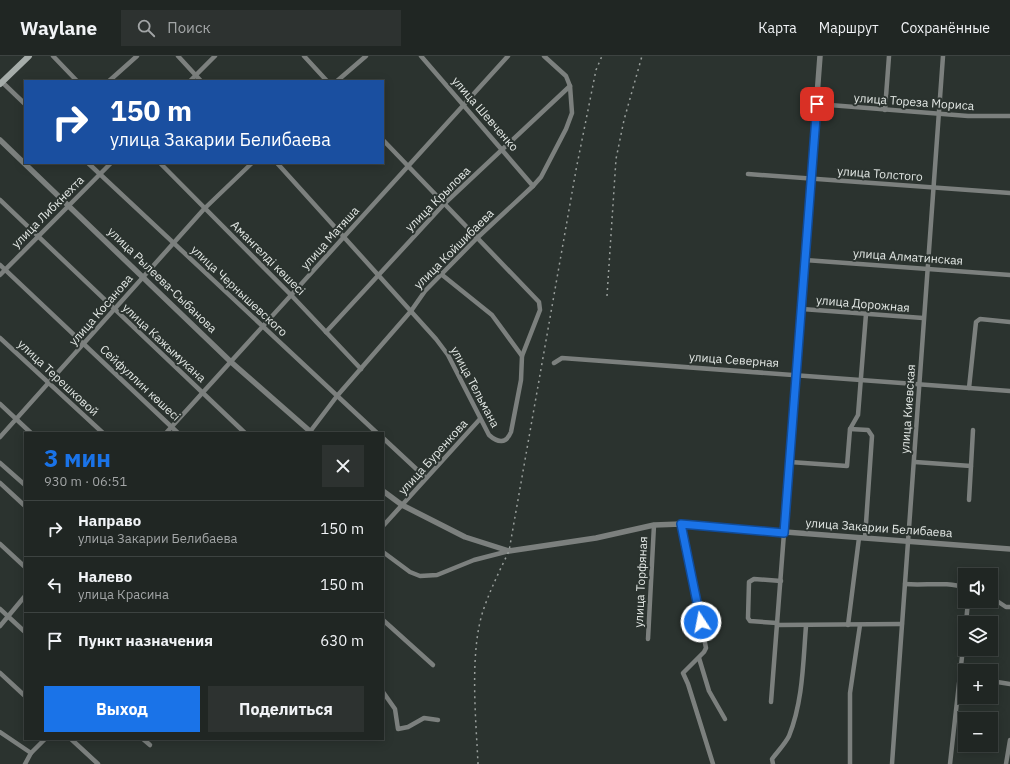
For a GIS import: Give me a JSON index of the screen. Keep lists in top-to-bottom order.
{
  "streets": {
    "street": [
      "улица Тореза Мориса",
      "улица Шевченко",
      "улица Толстого",
      "улица Крылова",
      "улица Либкнехта",
      "улица Матяша",
      "улица Койшибаева",
      "улица Алматинская",
      "Амангелді көшесі",
      "улица Рылеева-Сыбанова",
      "улица Чернышевского",
      "улица Дорожная",
      "улица Косанова",
      "улица Кажымукана",
      "улица Северная",
      "улица Терешковой",
      "Сейфуллин көшесі",
      "улица Тельмана",
      "улица Киевская",
      "улица Буренкова",
      "улица Закарии Белибаева",
      "улица Торфяная"
    ]
  },
  "crossings": [
    ["улица Тореза Мориса", "улица Киевская"],
    ["улица Шевченко", "улица Крылова"],
    ["улица Шевченко", "улица Матяша"],
    ["улица Шевченко", "улица Койшибаева"],
    ["улица Толстого", "улица Киевская"],
    ["улица Крылова", "улица Койшибаева"],
    ["улица Крылова", "Амангелді көшесі"],
    ["улица Крылова", "улица Тельмана"],
    ["улица Либкнехта", "улица Рылеева-Сыбанова"],
    ["улица Либкнехта", "улица Чернышевского"],
    ["улица Либкнехта", "улица Кажымукана"],
    ["улица Либкнехта", "Сейфуллин көшесі"],
    ["улица Матяша", "Амангелді көшесі"],
    ["улица Матяша", "улица Рылеева-Сыбанова"],
    ["улица Матяша", "улица Чернышевского"],
    ["улица Матяша", "улица Кажымукана"],
    ["улица Матяша", "Сейфуллин көшесі"],
    ["улица Матяша", "улица Тельмана"],
    ["улица Койшибаева", "Амангелді көшесі"],
    ["улица Койшибаева", "улица Чернышевского"],
    ["улица Койшибаева", "улица Тельмана"],
    ["улица Алматинская", "улица Киевская"],
    ["Амангелді көшесі", "улица Косанова"],
    ["улица Рылеева-Сыбанова", "улица Косанова"],
    ["улица Чернышевского", "улица Косанова"],
    ["улица Дорожная", "улица Киевская"],
    ["улица Косанова", "улица Кажымукана"],
    ["улица Косанова", "улица Терешковой"],
    ["улица Косанова", "Сейфуллин көшесі"],
    ["улица Северная", "улица Киевская"],
    ["улица Тельмана", "улица Буренкова"],
    ["улица Киевская", "улица Закарии Белибаева"],
    ["улица Закарии Белибаева", "улица Торфяная"]
  ],
  "page": {
    "header": "Waylane",
    "search": "Поиск",
    "nav": ["Карта", "Маршрут", "Сохранённые"],
    "turn": ["150 m", "улица Закарии Белибаева"],
    "heading": ["3 мин", "930 m · 06:51"],
    "list": [
      {
        "name": "Направо",
        "note": "улица Закарии Белибаева",
        "value": "150 m"
      },
      {
        "name": "Налево",
        "note": "улица Красина",
        "value": "150 m"
      },
      {
        "name": "Пункт назначения",
        "value": "630 m"
      }
    ],
    "map_buttons": ["+", "−"],
    "buttons": ["Выход", "Поделиться"]
  }
}
